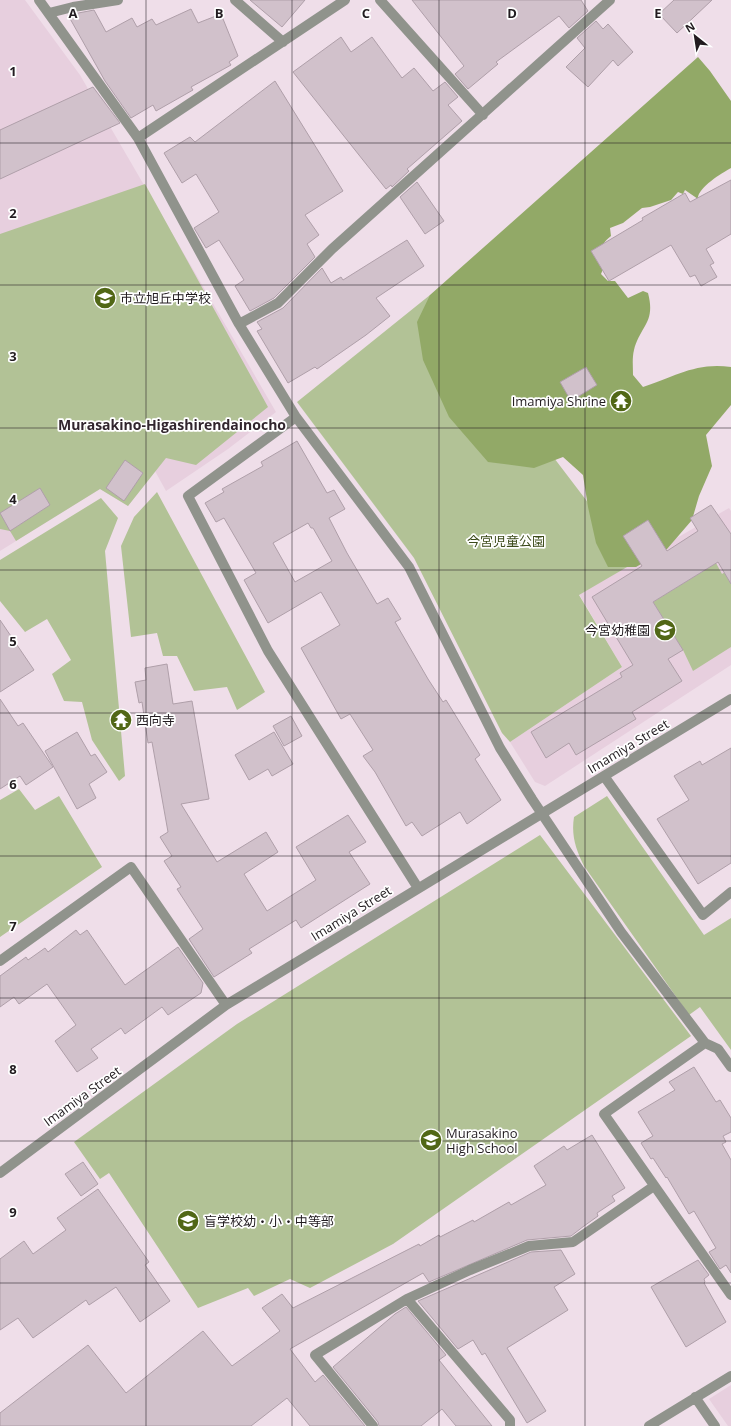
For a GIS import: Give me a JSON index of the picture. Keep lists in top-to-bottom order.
{
  "streets": {
    "street": ["Imamiya Street"]
  },
  "districts": ["Murasakino-Higashirendainocho"],
  "parks": ["今宮児童公園"],
  "places": {
    "school or university": [
      "市立旭丘中学校",
      "今宮幼稚園",
      "Murasakino High School",
      "盲学校幼・小・中等部"
    ],
    "temple": ["Imamiya Shrine", "西向寺"]
  },
  "north": "top left",
  "grid": {
    "columns": [
      "A",
      "B",
      "C",
      "D",
      "E"
    ],
    "rows": [
      "1",
      "2",
      "3",
      "4",
      "5",
      "6",
      "7",
      "8",
      "9"
    ]
  }
}
